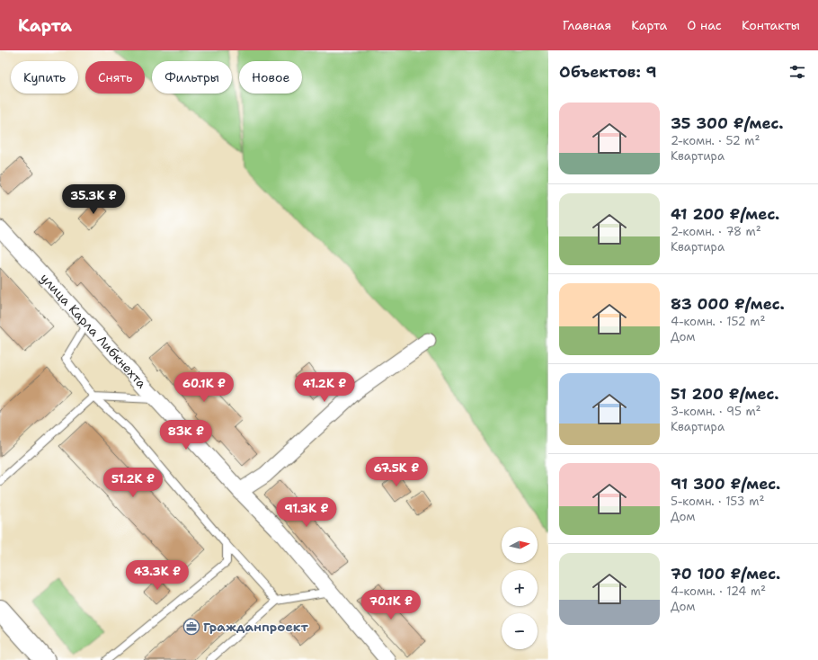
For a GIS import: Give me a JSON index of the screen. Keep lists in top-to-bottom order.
{
  "streets": {
    "street": ["улица Карла Либкнехта"]
  },
  "places": {
    "office": ["Гражданпроект"]
  },
  "north": "right",
  "page": {
    "header": "Карта",
    "nav": [
      "Главная",
      "Карта",
      "О нас",
      "Контакты"
    ],
    "heading": "Объектов: 9",
    "chip": [
      "Купить",
      "Снять",
      "Фильтры",
      "Новое"
    ],
    "list": [
      {
        "name": "35 300 ₽/мес.",
        "note": "2-комн. · 52 m² · Квартира"
      },
      {
        "name": "41 200 ₽/мес.",
        "note": "2-комн. · 78 m² · Квартира"
      },
      {
        "name": "83 000 ₽/мес.",
        "note": "4-комн. · 152 m² · Дом"
      },
      {
        "name": "51 200 ₽/мес.",
        "note": "3-комн. · 95 m² · Квартира"
      },
      {
        "name": "91 300 ₽/мес.",
        "note": "5-комн. · 153 m² · Дом"
      },
      {
        "name": "70 100 ₽/мес.",
        "note": "4-комн. · 124 m² · Дом"
      }
    ],
    "price": [
      "35.3K ₽",
      "60.1K ₽",
      "41.2K ₽",
      "83K ₽",
      "67.5K ₽",
      "51.2K ₽",
      "91.3K ₽",
      "43.3K ₽",
      "70.1K ₽"
    ],
    "map_buttons": ["+", "−"]
  }
}
